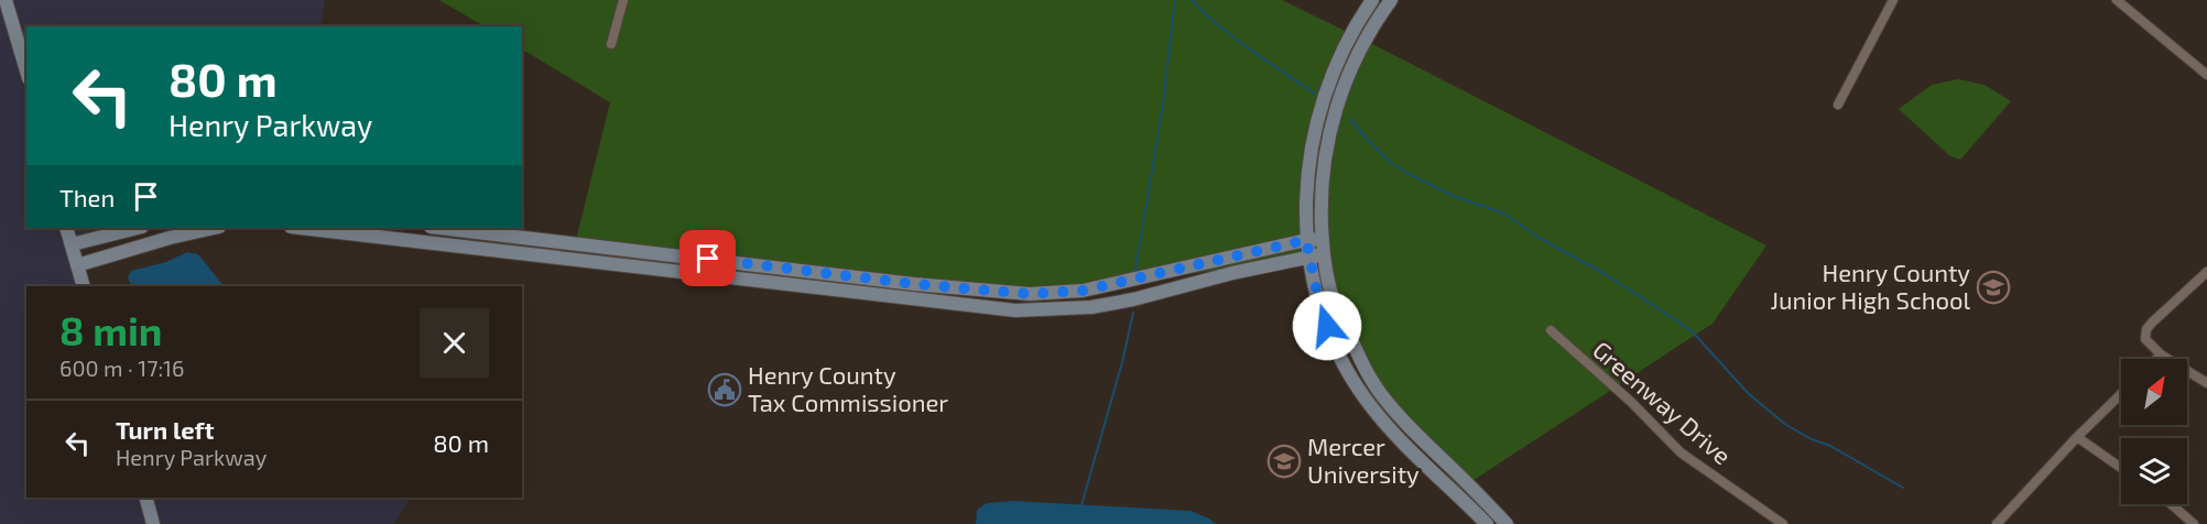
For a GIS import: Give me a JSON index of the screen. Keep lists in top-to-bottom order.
{
  "streets": {
    "street": ["Greenway Drive"]
  },
  "places": {
    "school or university": ["Henry County Junior High School", "Mercer University"],
    "public building": ["Henry County Tax Commissioner"]
  },
  "north": "top right",
  "page": {
    "turn": ["80 m", "Henry Parkway"],
    "then": "Then",
    "heading": ["8 min", "600 m · 17:16"],
    "list": [
      {
        "name": "Turn left",
        "note": "Henry Parkway",
        "value": "80 m"
      }
    ]
  }
}
